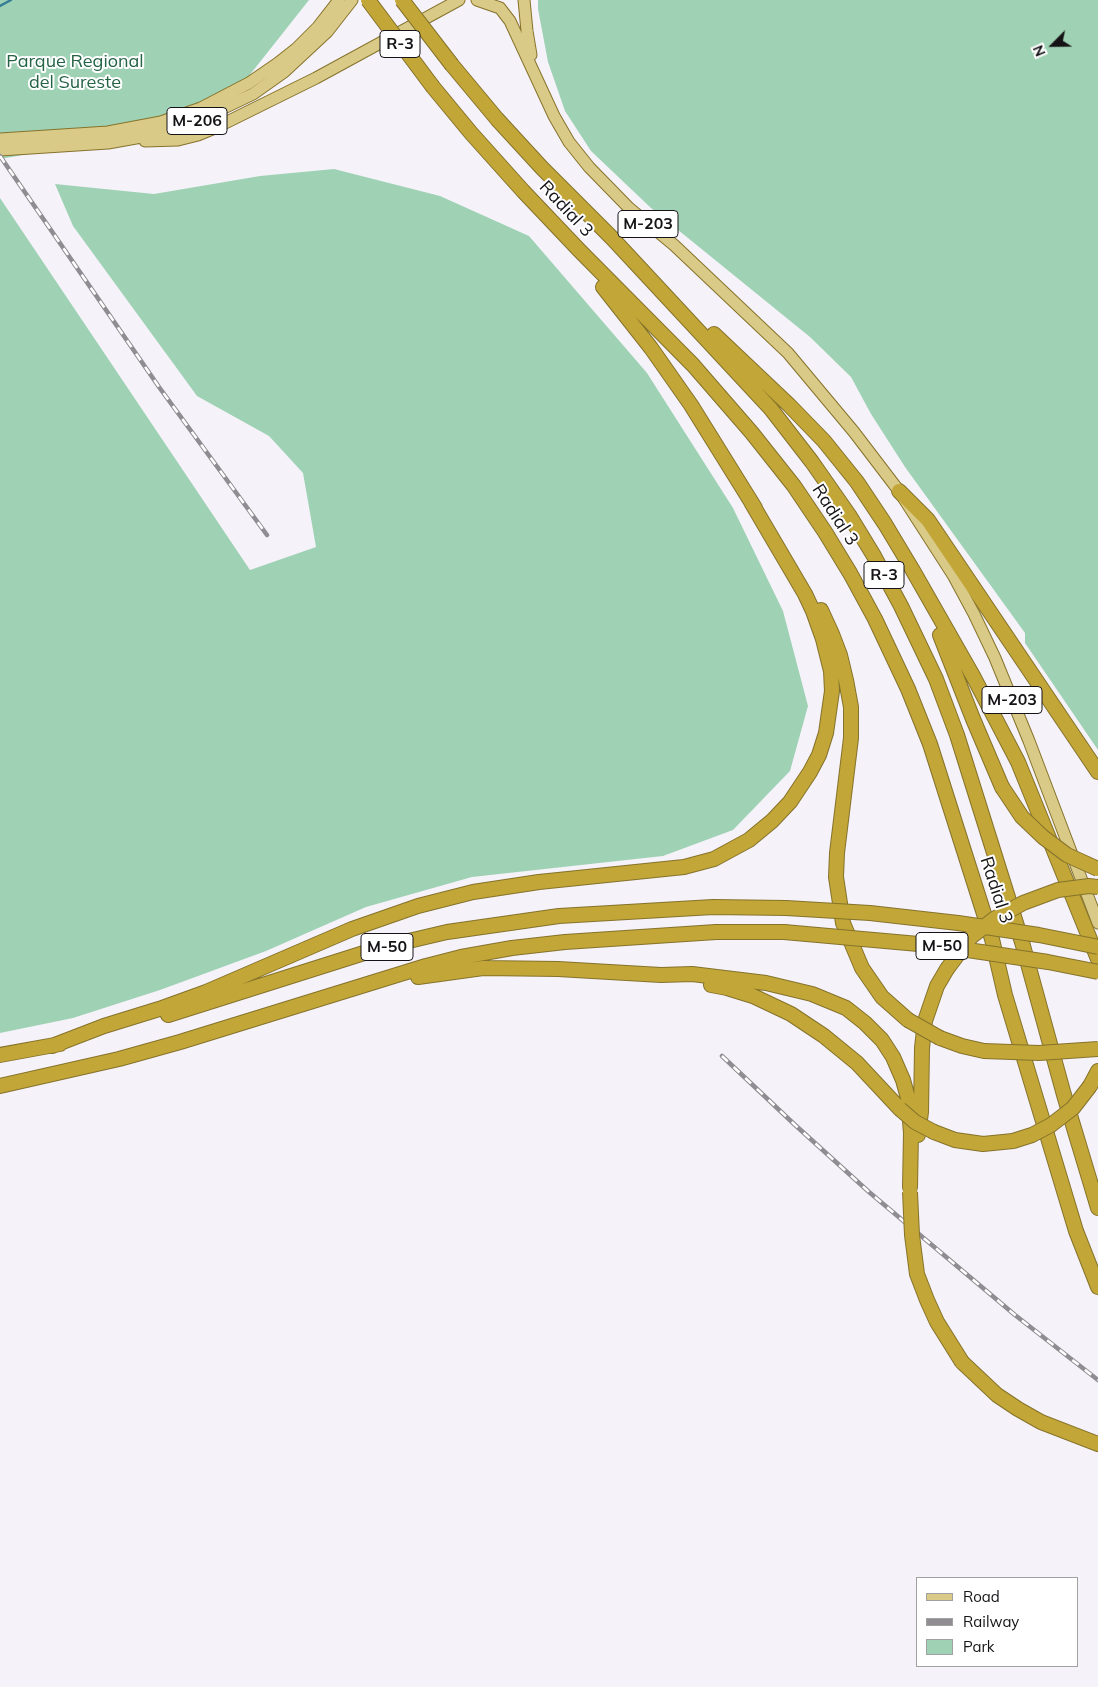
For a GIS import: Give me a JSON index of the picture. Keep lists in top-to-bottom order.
{
  "streets": {
    "highway": ["R-3", "Radial 3", "M-50"],
    "main road": ["M-206", "M-203"]
  },
  "parks": ["Parque Regional del Sureste"],
  "legend": ["Road", "Railway", "Park"],
  "north": "bottom left"
}
